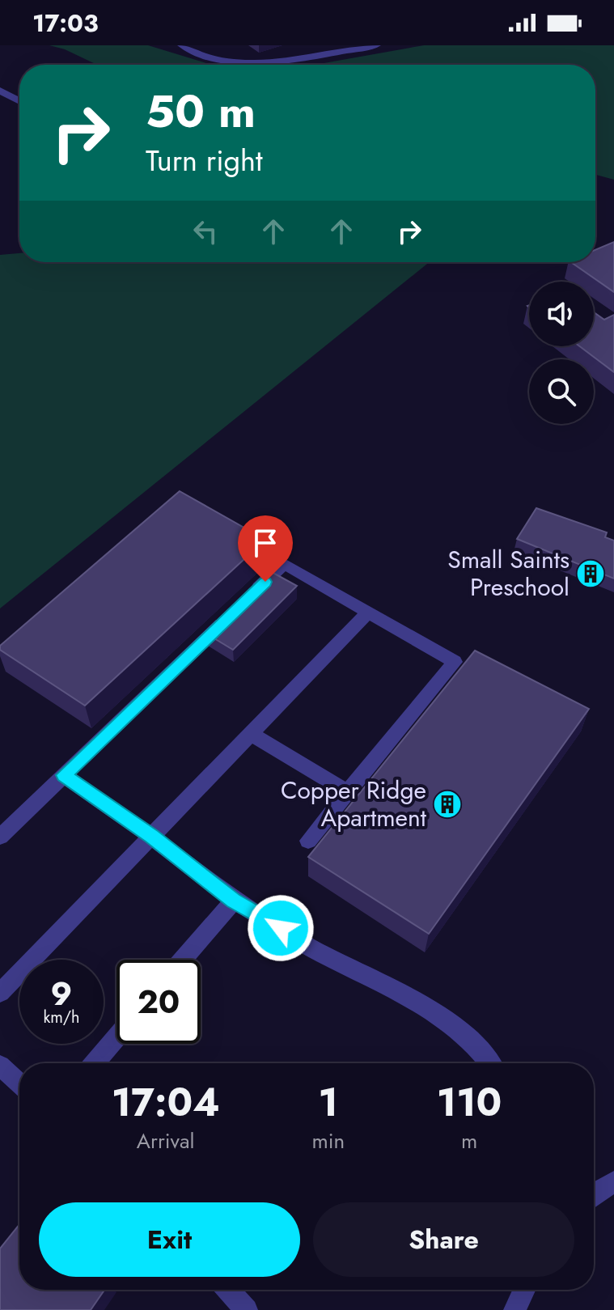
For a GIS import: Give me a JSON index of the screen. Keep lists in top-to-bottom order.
{
  "places": {
    "building": ["Small Saints Preschool", "Copper Ridge Apartment"]
  },
  "page": {
    "status": "17:03",
    "turn": ["50 m", "Turn right"],
    "speed": "9 km/h",
    "limit": "20",
    "eta": [
      "17:04",
      "Arrival",
      "1",
      "min",
      "110",
      "m"
    ],
    "buttons": ["Exit", "Share"]
  }
}
